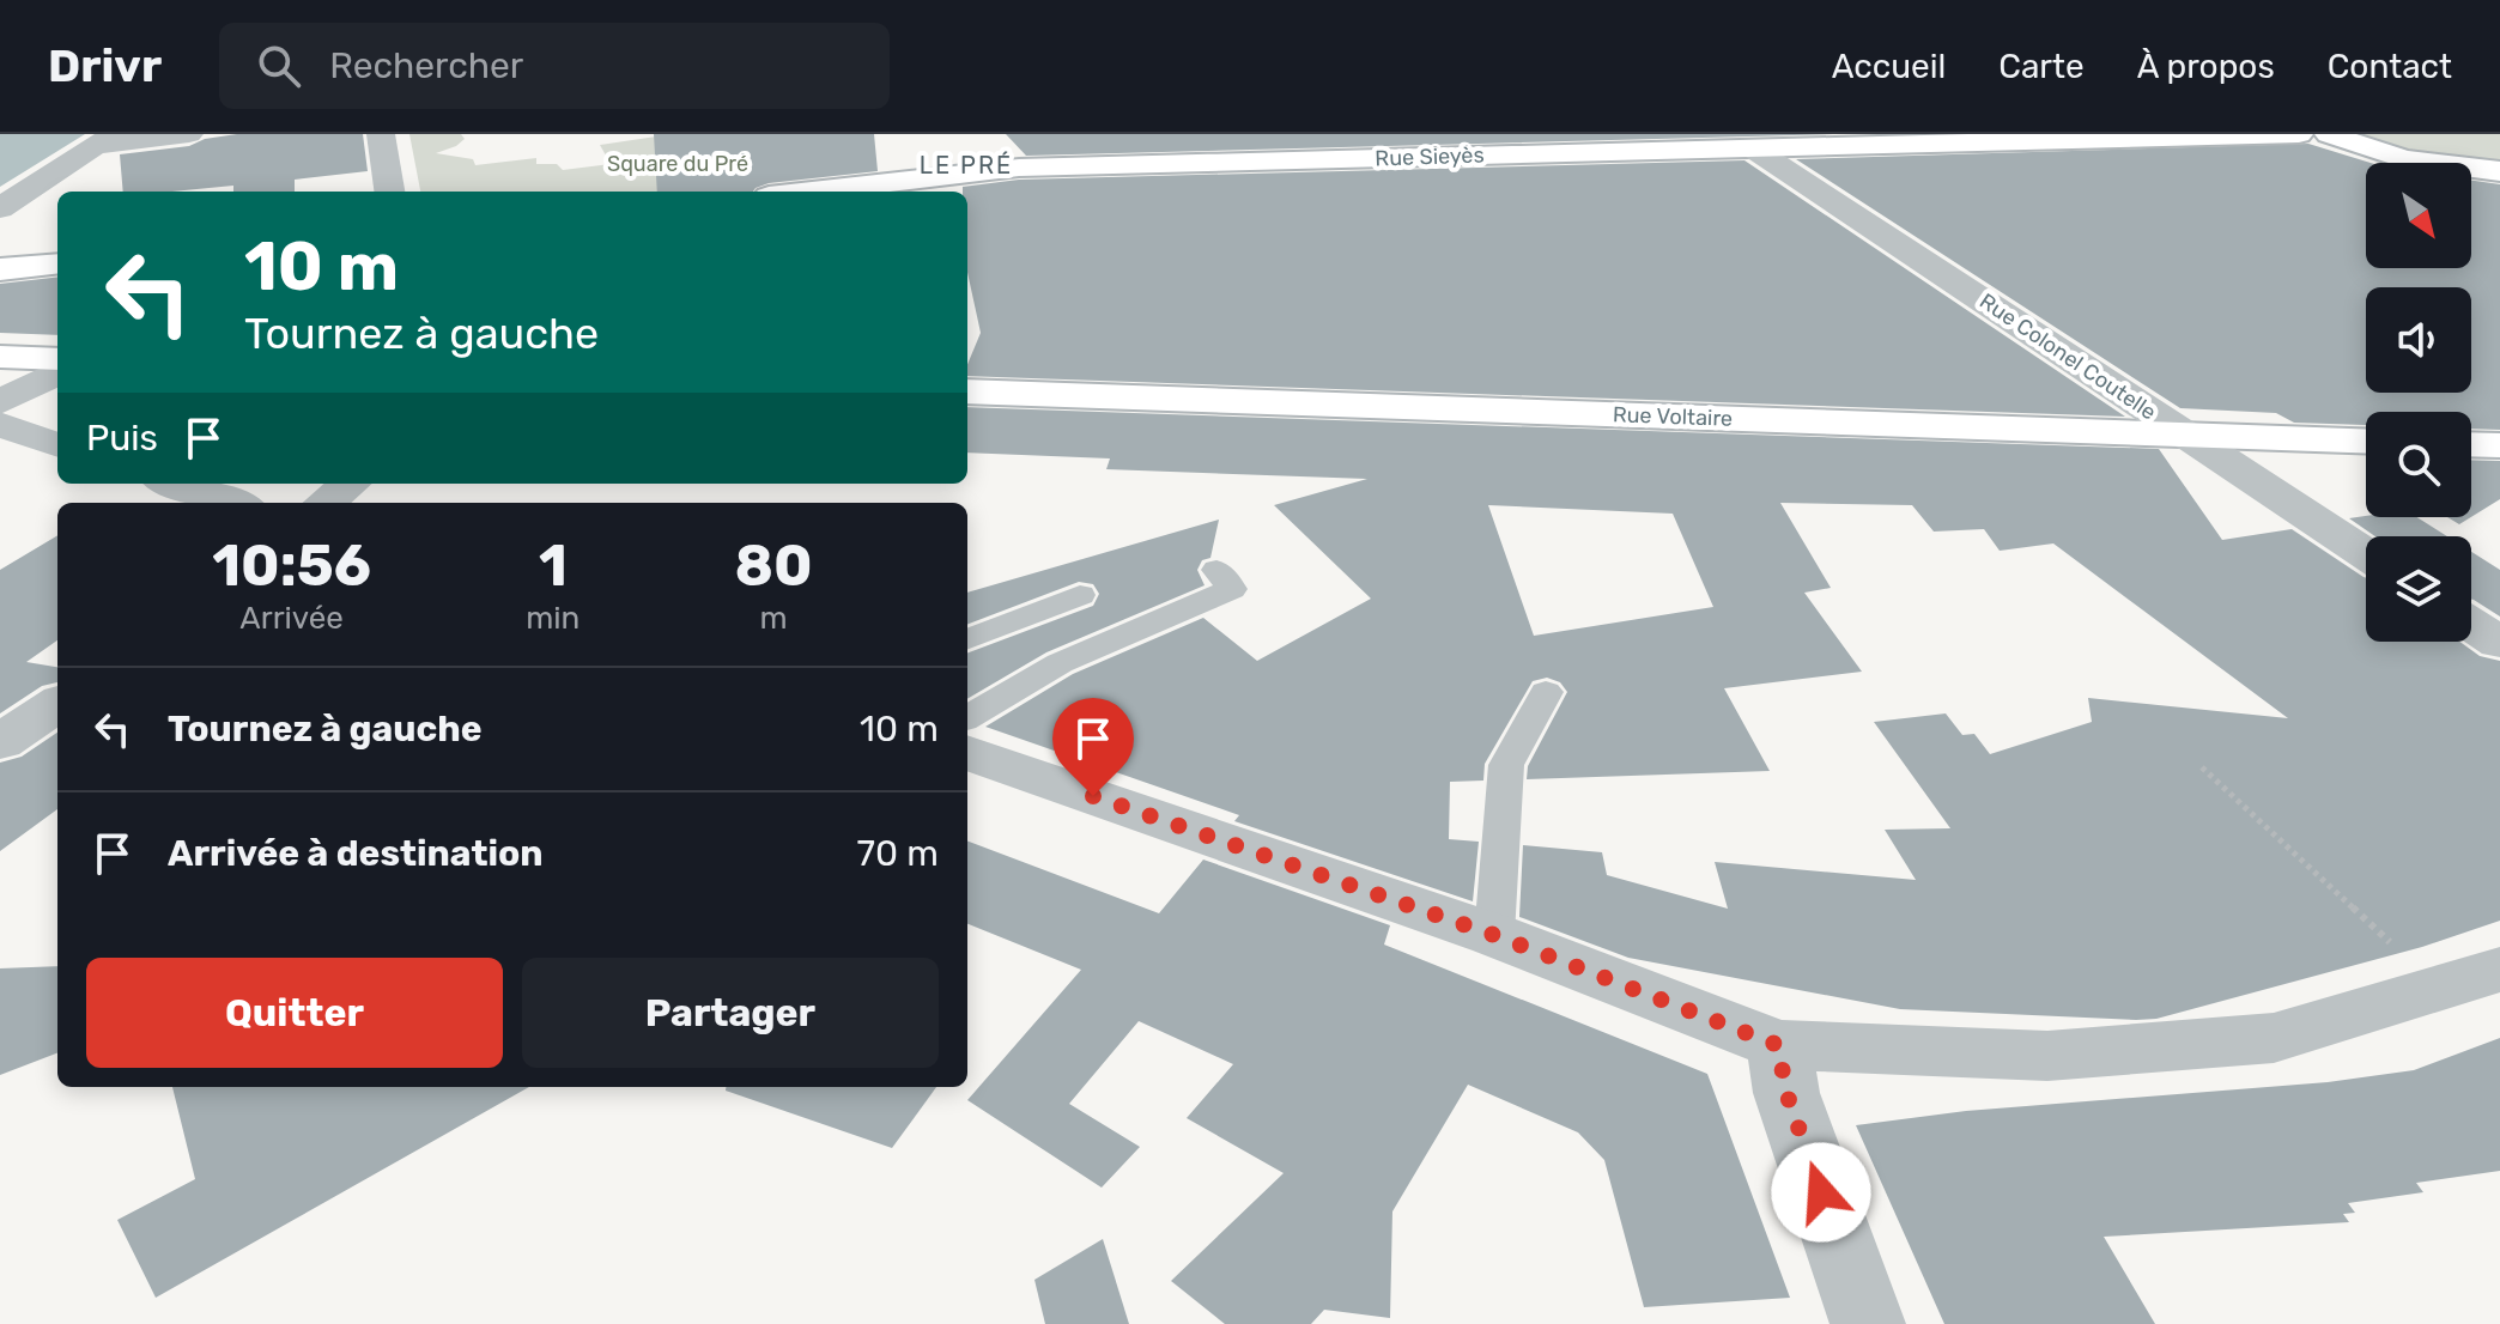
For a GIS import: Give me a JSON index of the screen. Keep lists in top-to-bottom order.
{
  "streets": {
    "main road": ["Rue Sieyès", "Rue Voltaire"],
    "street": ["Rue Colonel Coutelle"]
  },
  "crossings": [
    ["Rue Sieyès", "Rue Colonel Coutelle"],
    ["Rue Colonel Coutelle", "Rue Voltaire"]
  ],
  "districts": ["LE PRÉ"],
  "parks": ["Square du Pré"],
  "north": "bottom right",
  "page": {
    "header": "Drivr",
    "search": "Rechercher",
    "nav": [
      "Accueil",
      "Carte",
      "À propos",
      "Contact"
    ],
    "turn": ["10 m", "Tournez à gauche"],
    "then": "Puis",
    "eta": [
      "10:56",
      "Arrivée",
      "1",
      "min",
      "80",
      "m"
    ],
    "list": [
      {
        "name": "Tournez à gauche",
        "value": "10 m"
      },
      {
        "name": "Arrivée à destination",
        "value": "70 m"
      }
    ],
    "buttons": ["Quitter", "Partager"]
  }
}
